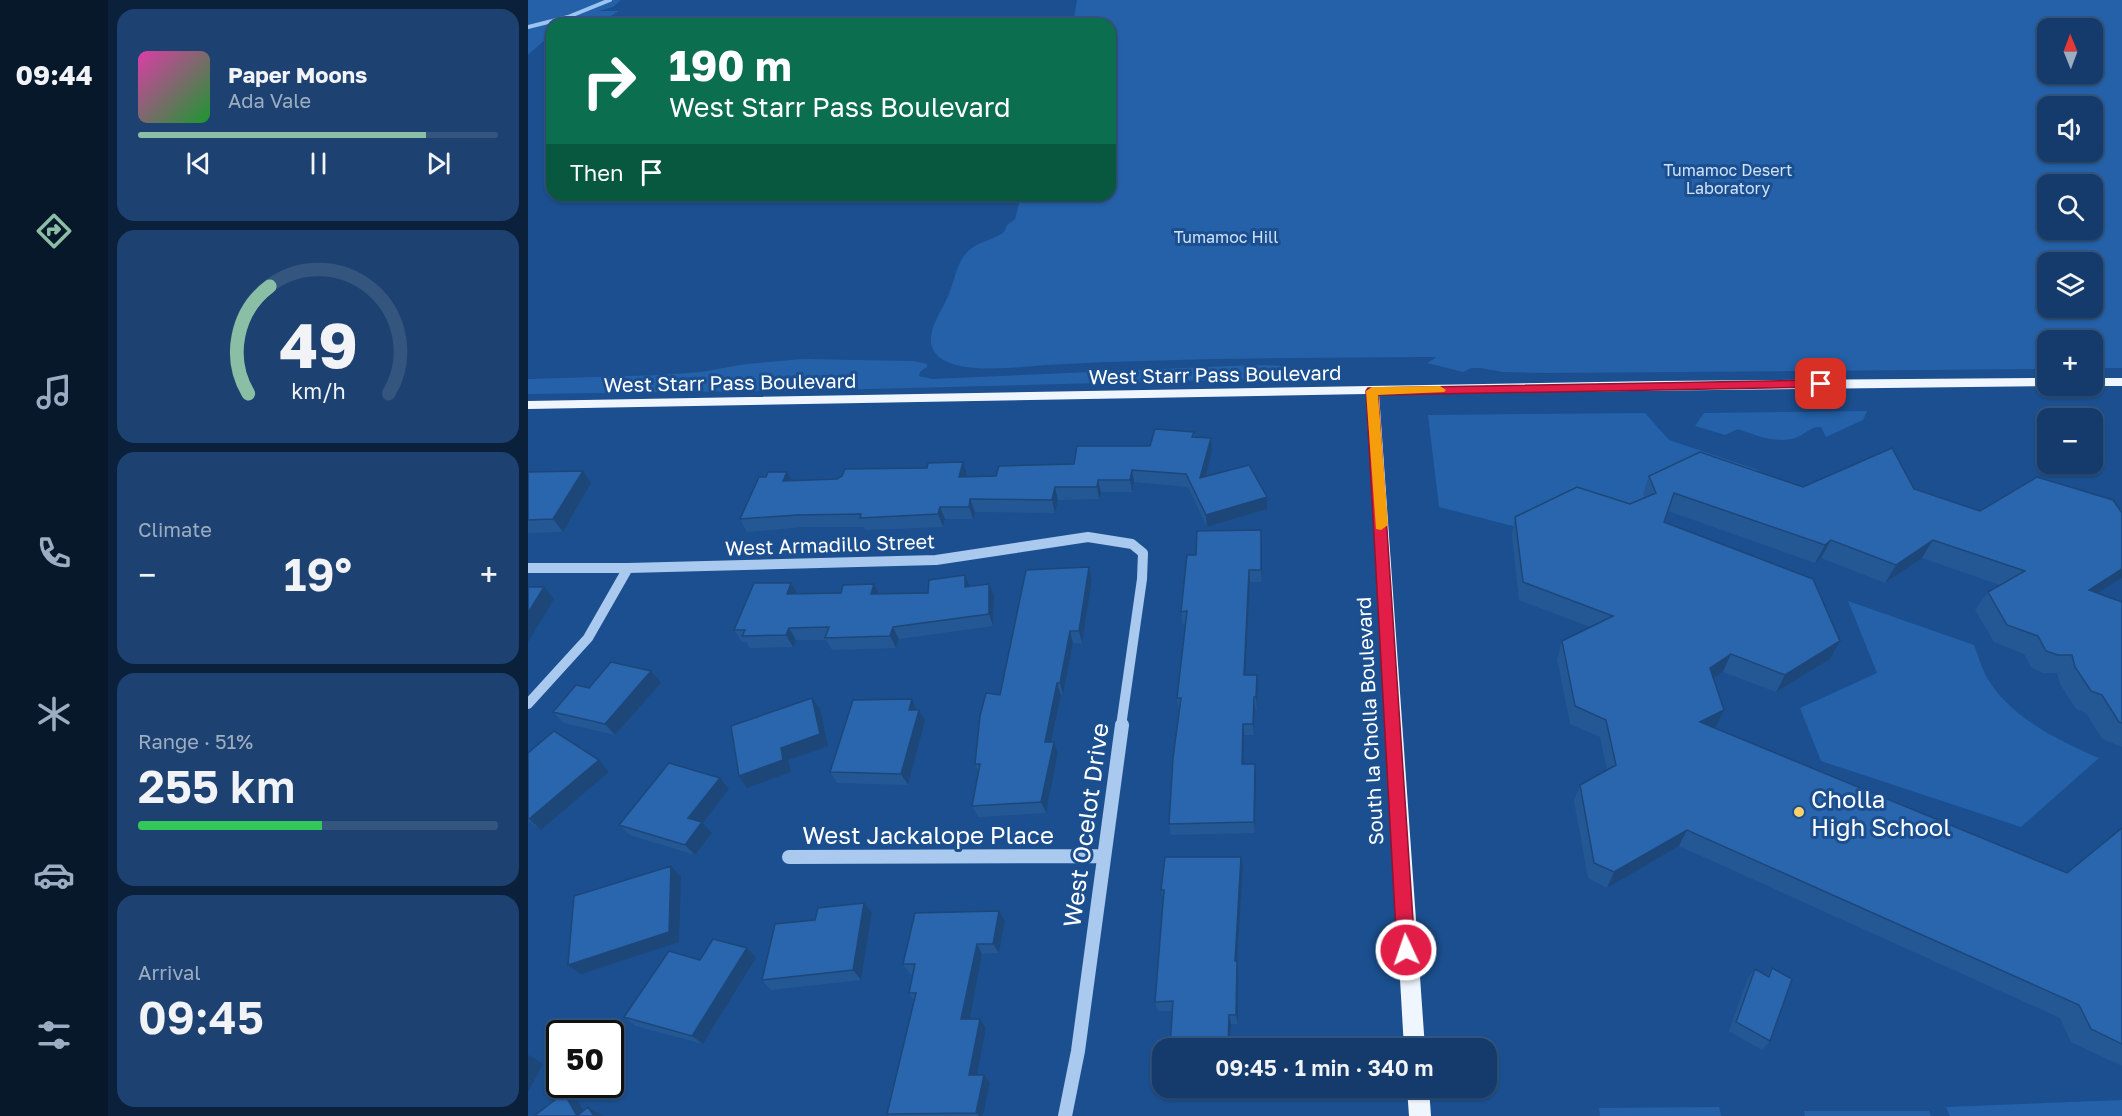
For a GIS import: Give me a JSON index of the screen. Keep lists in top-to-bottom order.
{
  "streets": {
    "main road": ["West Starr Pass Boulevard", "South la Cholla Boulevard"],
    "street": ["West Armadillo Street", "West Ocelot Drive", "West Jackalope Place"]
  },
  "crossings": [
    ["West Starr Pass Boulevard", "South la Cholla Boulevard"],
    ["West Armadillo Street", "West Ocelot Drive"],
    ["West Ocelot Drive", "West Jackalope Place"]
  ],
  "parks": ["Tumamoc Desert Laboratory", "Tumamoc Hill"],
  "places": ["Cholla High School"],
  "north": "top",
  "page": {
    "tabs": "09:44",
    "map_buttons": ["+", "−"],
    "turn": ["190 m", "West Starr Pass Boulevard"],
    "song": ["Paper Moons", "Ada Vale"],
    "then": "Then",
    "tile": [
      "Climate",
      ["Range · 51%", "255 km"],
      ["Arrival", "09:45"]
    ],
    "heat": ["−", "19°", "+"],
    "limit": "50",
    "trip": "09:45 · 1 min · 340 m",
    "gauge": ["49", "km/h"]
  }
}
